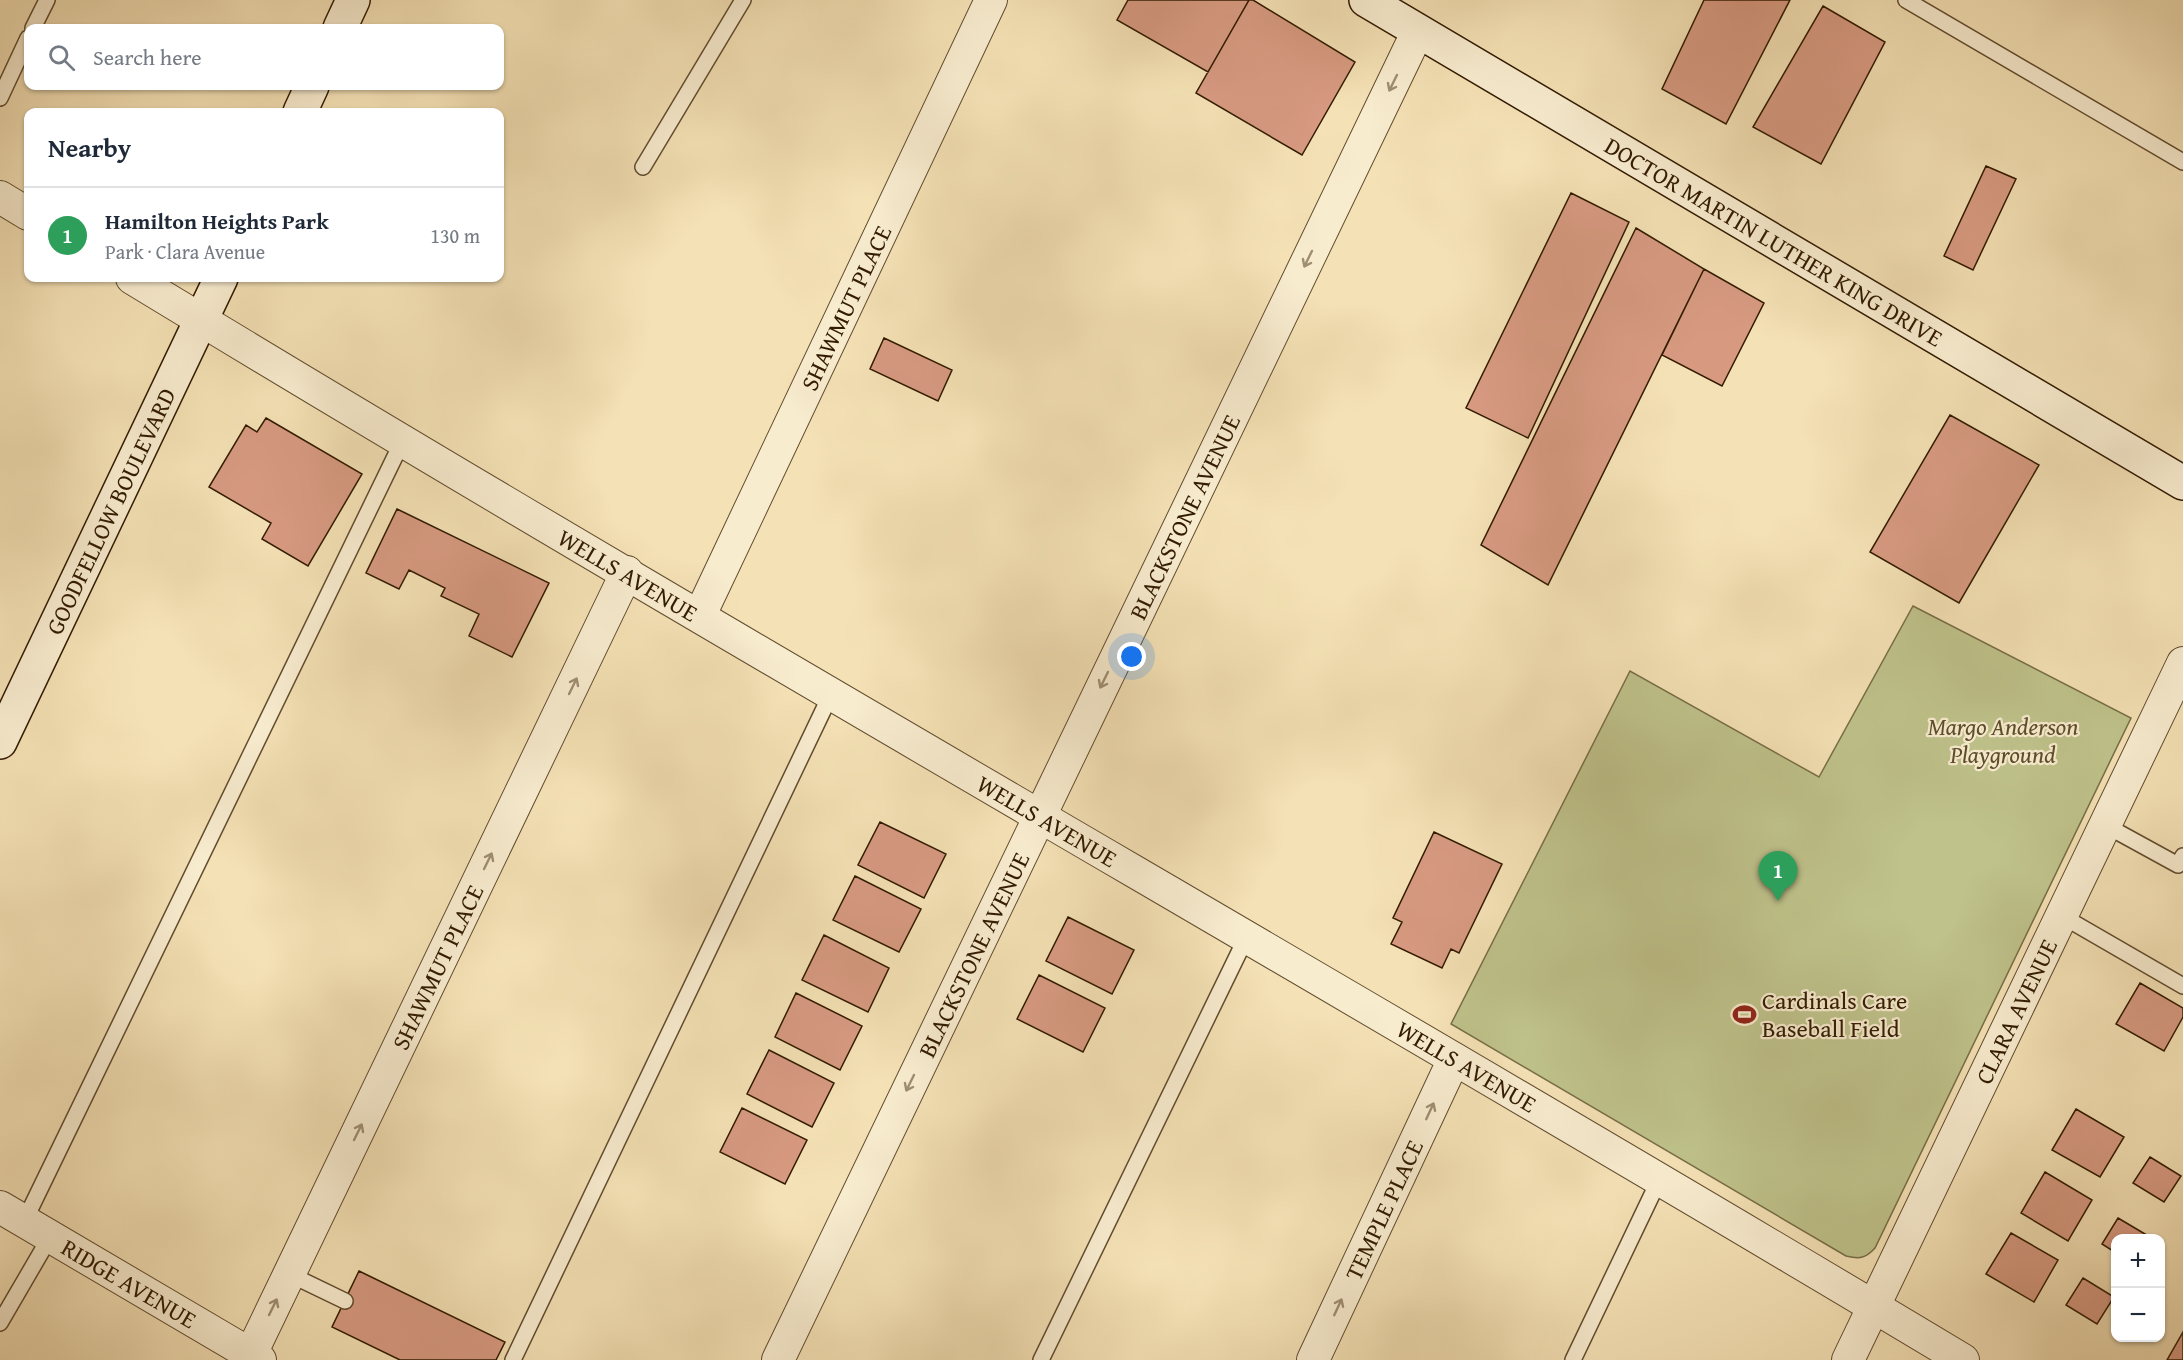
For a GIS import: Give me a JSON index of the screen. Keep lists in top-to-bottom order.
{
  "streets": {
    "main road": ["DOCTOR MARTIN LUTHER KING DRIVE", "GOODFELLOW BOULEVARD"],
    "street": [
      "SHAWMUT PLACE",
      "BLACKSTONE AVENUE",
      "WELLS AVENUE",
      "CLARA AVENUE",
      "TEMPLE PLACE",
      "RIDGE AVENUE"
    ]
  },
  "crossings": [
    ["DOCTOR MARTIN LUTHER KING DRIVE", "BLACKSTONE AVENUE"],
    ["SHAWMUT PLACE", "WELLS AVENUE"],
    ["SHAWMUT PLACE", "RIDGE AVENUE"],
    ["GOODFELLOW BOULEVARD", "WELLS AVENUE"],
    ["BLACKSTONE AVENUE", "WELLS AVENUE"],
    ["WELLS AVENUE", "CLARA AVENUE"],
    ["WELLS AVENUE", "TEMPLE PLACE"]
  ],
  "one_way": ["SHAWMUT PLACE", "BLACKSTONE AVENUE", "TEMPLE PLACE"],
  "parks": ["Margo Anderson Playground"],
  "places": {
    "sports": ["Cardinals Care Baseball Field"]
  },
  "page": {
    "search": "Search here",
    "heading": "Nearby",
    "list": [
      {
        "mark": "1",
        "name": "Hamilton Heights Park",
        "note": "Park · Clara Avenue",
        "value": "130 m"
      }
    ],
    "pins": "1",
    "map_buttons": ["+", "−"]
  }
}
